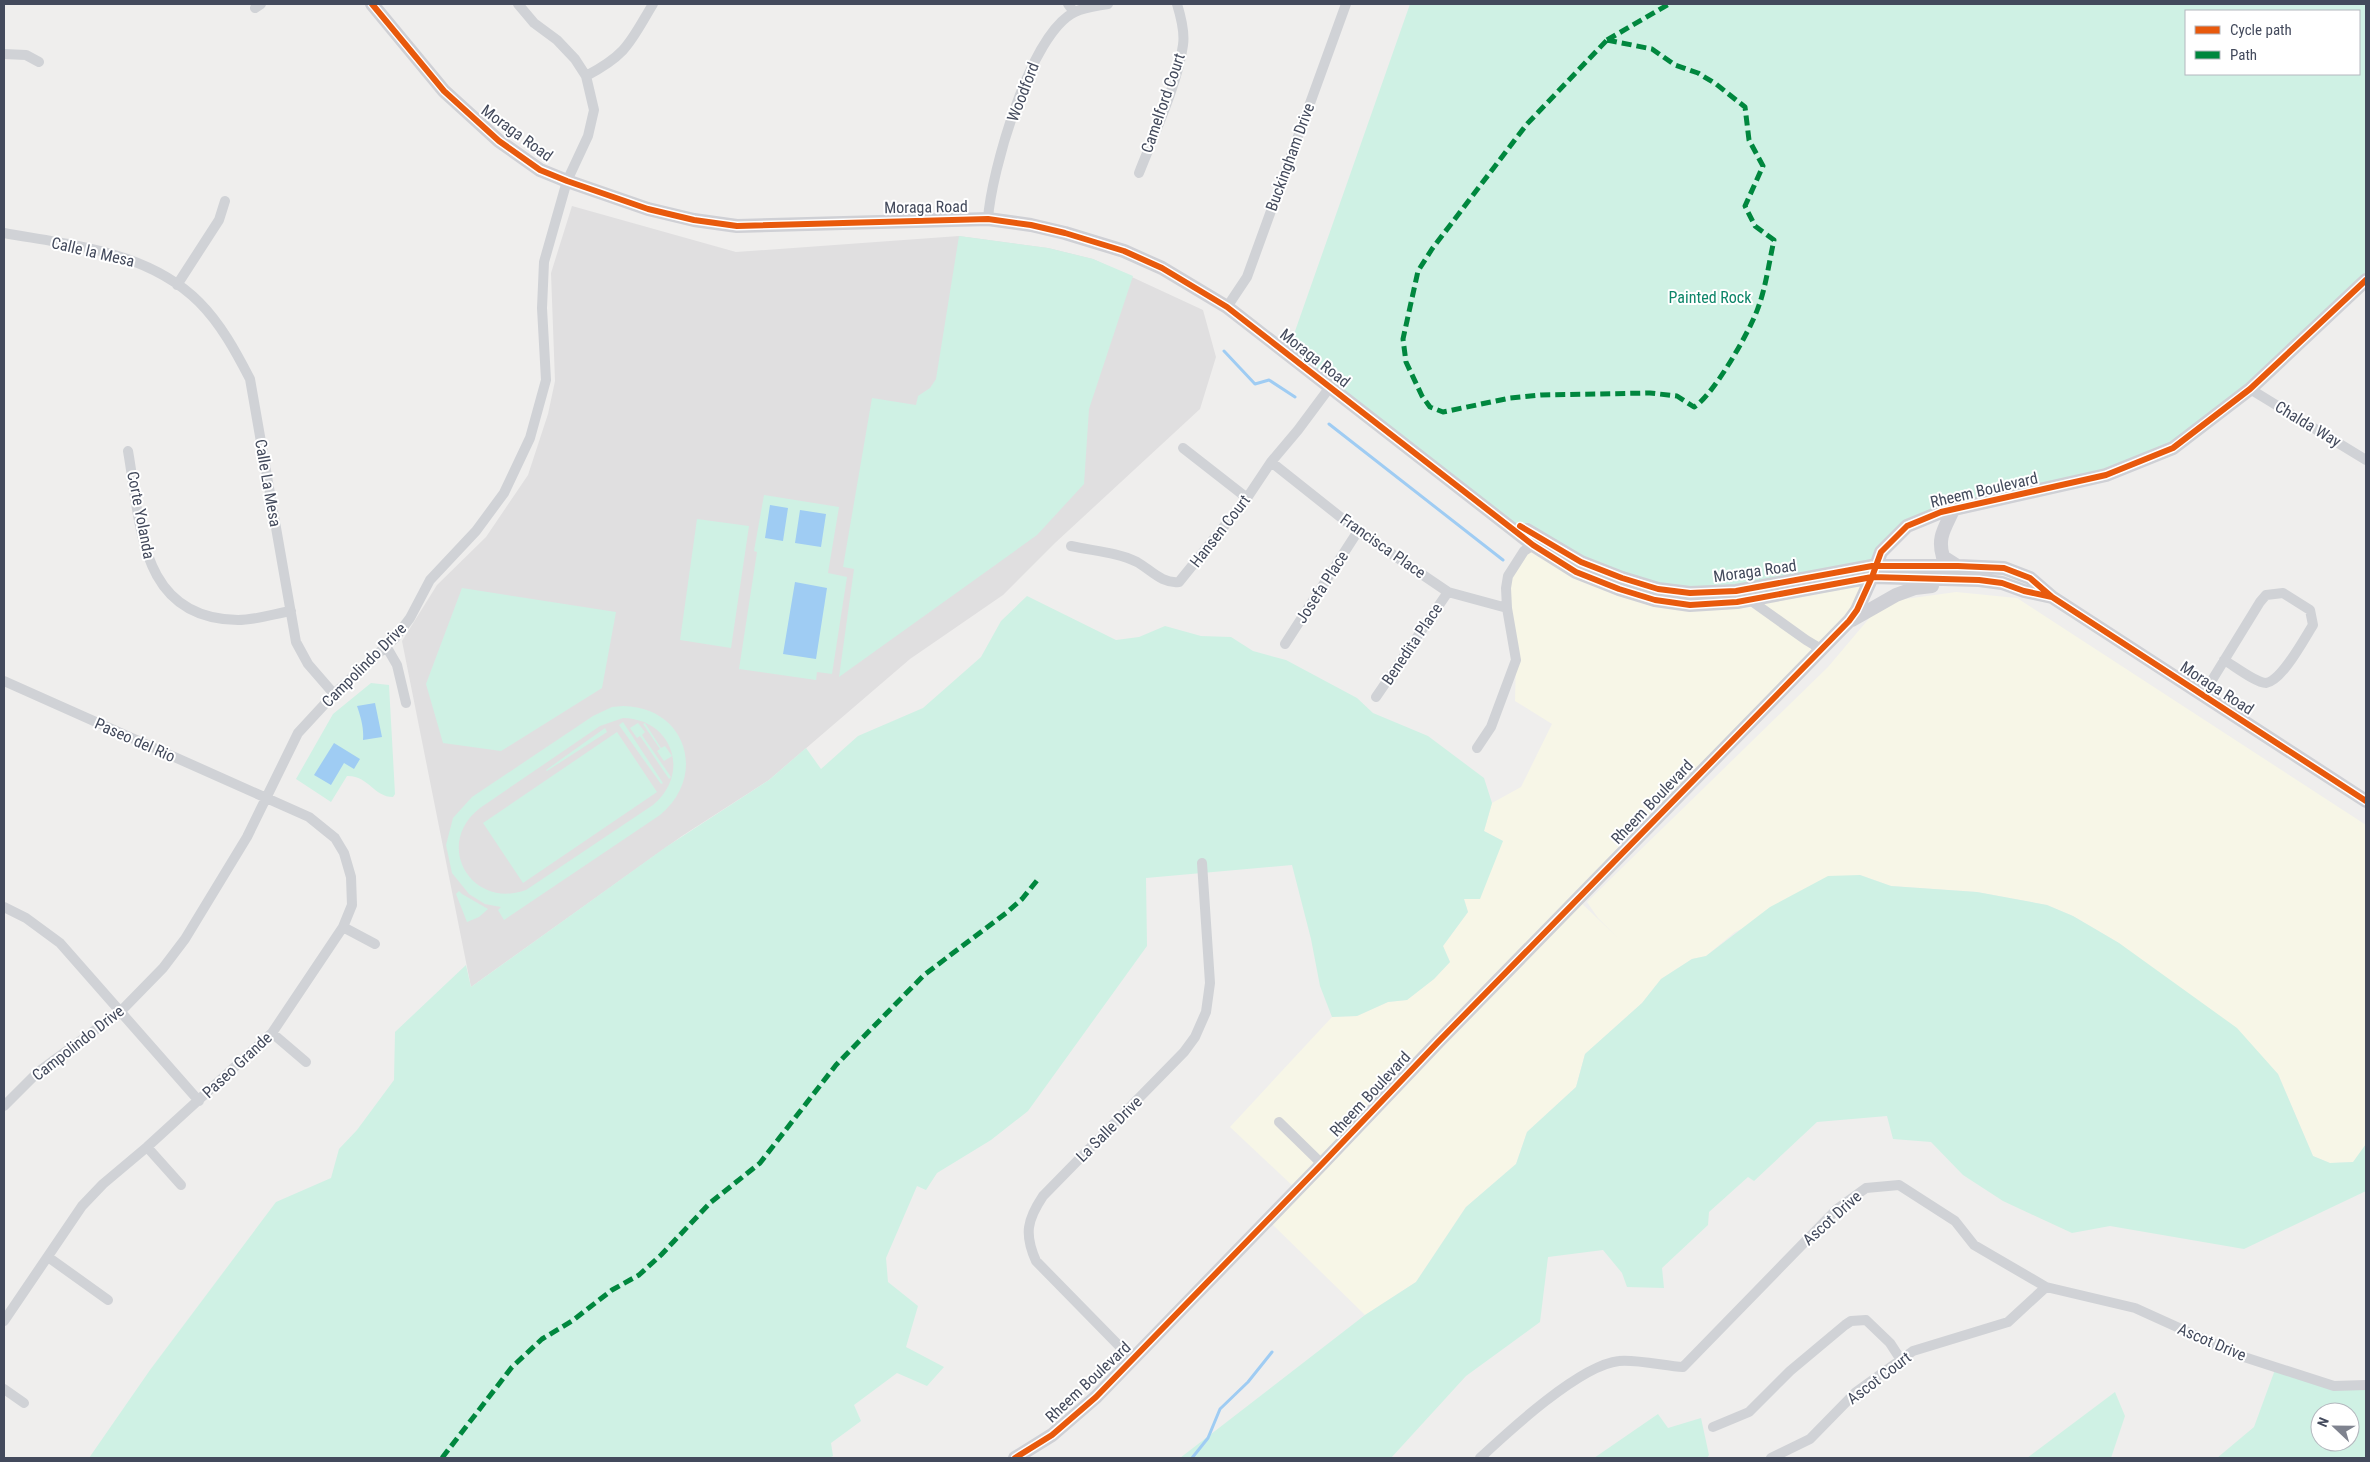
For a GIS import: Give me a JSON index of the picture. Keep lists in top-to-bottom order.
{
  "streets": {
    "main road": ["Moraga Road", "Rheem Boulevard"],
    "street": [
      "Woodford",
      "Camelford Court",
      "Buckingham Drive",
      "Calle la Mesa",
      "Chalda Way",
      "Calle La Mesa",
      "Corte Yolanda",
      "Hansen Court",
      "Francisca Place",
      "Josefa Place",
      "Benedita Place",
      "Campolindo Drive",
      "Paseo del Rio",
      "Paseo Grande",
      "La Salle Drive",
      "Ascot Drive",
      "Ascot Court"
    ]
  },
  "crossings": [
    ["Woodford", "Moraga Road"],
    ["Moraga Road", "Buckingham Drive"],
    ["Moraga Road", "Rheem Boulevard"],
    ["Moraga Road", "Hansen Court"],
    ["Moraga Road", "Campolindo Drive"],
    ["Calle la Mesa", "Calle La Mesa"],
    ["Chalda Way", "Rheem Boulevard"],
    ["Calle La Mesa", "Corte Yolanda"],
    ["Calle La Mesa", "Campolindo Drive"],
    ["Rheem Boulevard", "La Salle Drive"],
    ["Hansen Court", "Francisca Place"],
    ["Francisca Place", "Josefa Place"],
    ["Francisca Place", "Benedita Place"],
    ["Campolindo Drive", "Paseo del Rio"],
    ["Campolindo Drive", "Paseo Grande"],
    ["Paseo del Rio", "Paseo Grande"],
    ["Ascot Drive", "Ascot Court"]
  ],
  "parks": ["Painted Rock"],
  "legend": ["Cycle path", "Path"],
  "north": "left"
}
